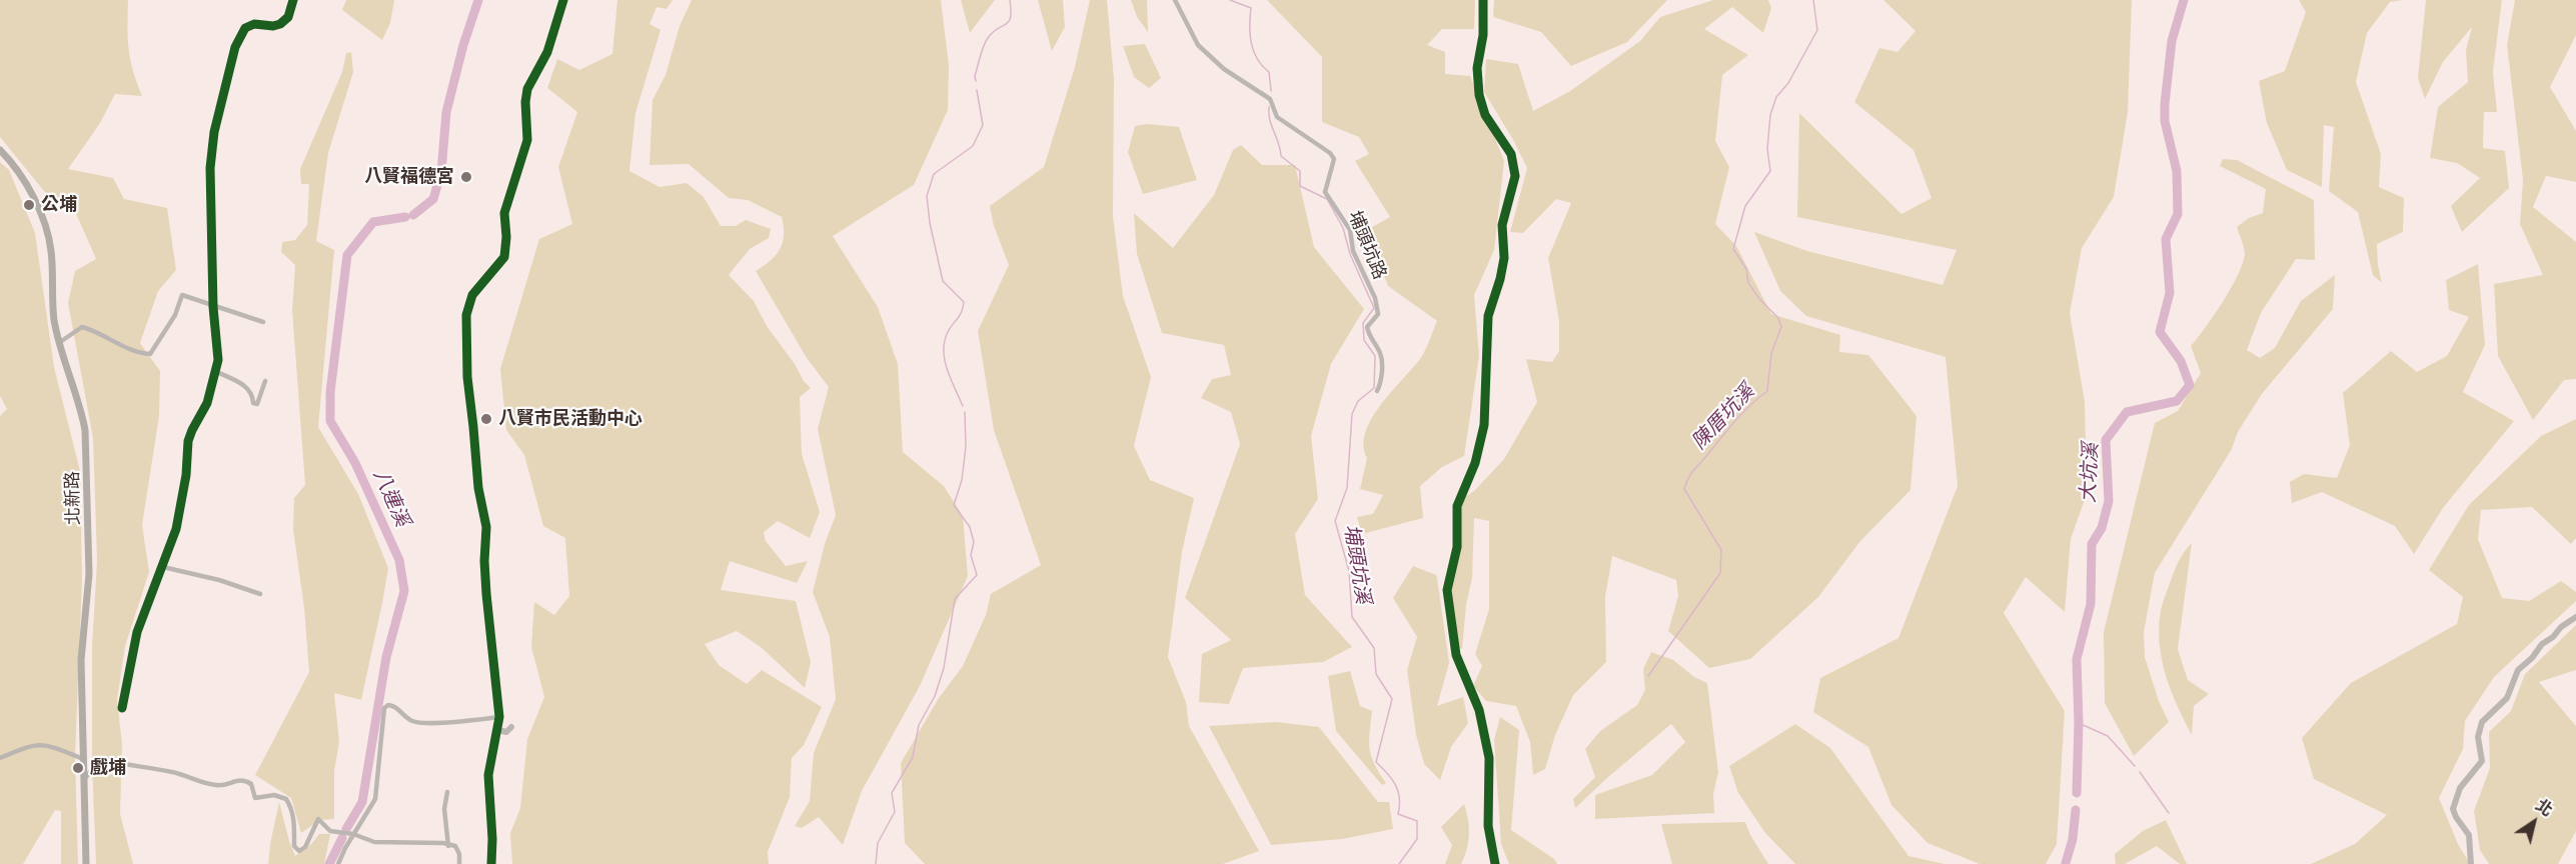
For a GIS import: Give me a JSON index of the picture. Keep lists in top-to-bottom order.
{
  "streets": {
    "main road": ["北新路"],
    "street": ["埔頭坑路"]
  },
  "water": [
    "陳厝坑溪",
    "大坑溪",
    "八連溪",
    "埔頭坑溪"
  ],
  "places": [
    "八賢福德宮",
    "公埔",
    "八賢市民活動中心",
    "戲埔"
  ],
  "north": "top right"
}
